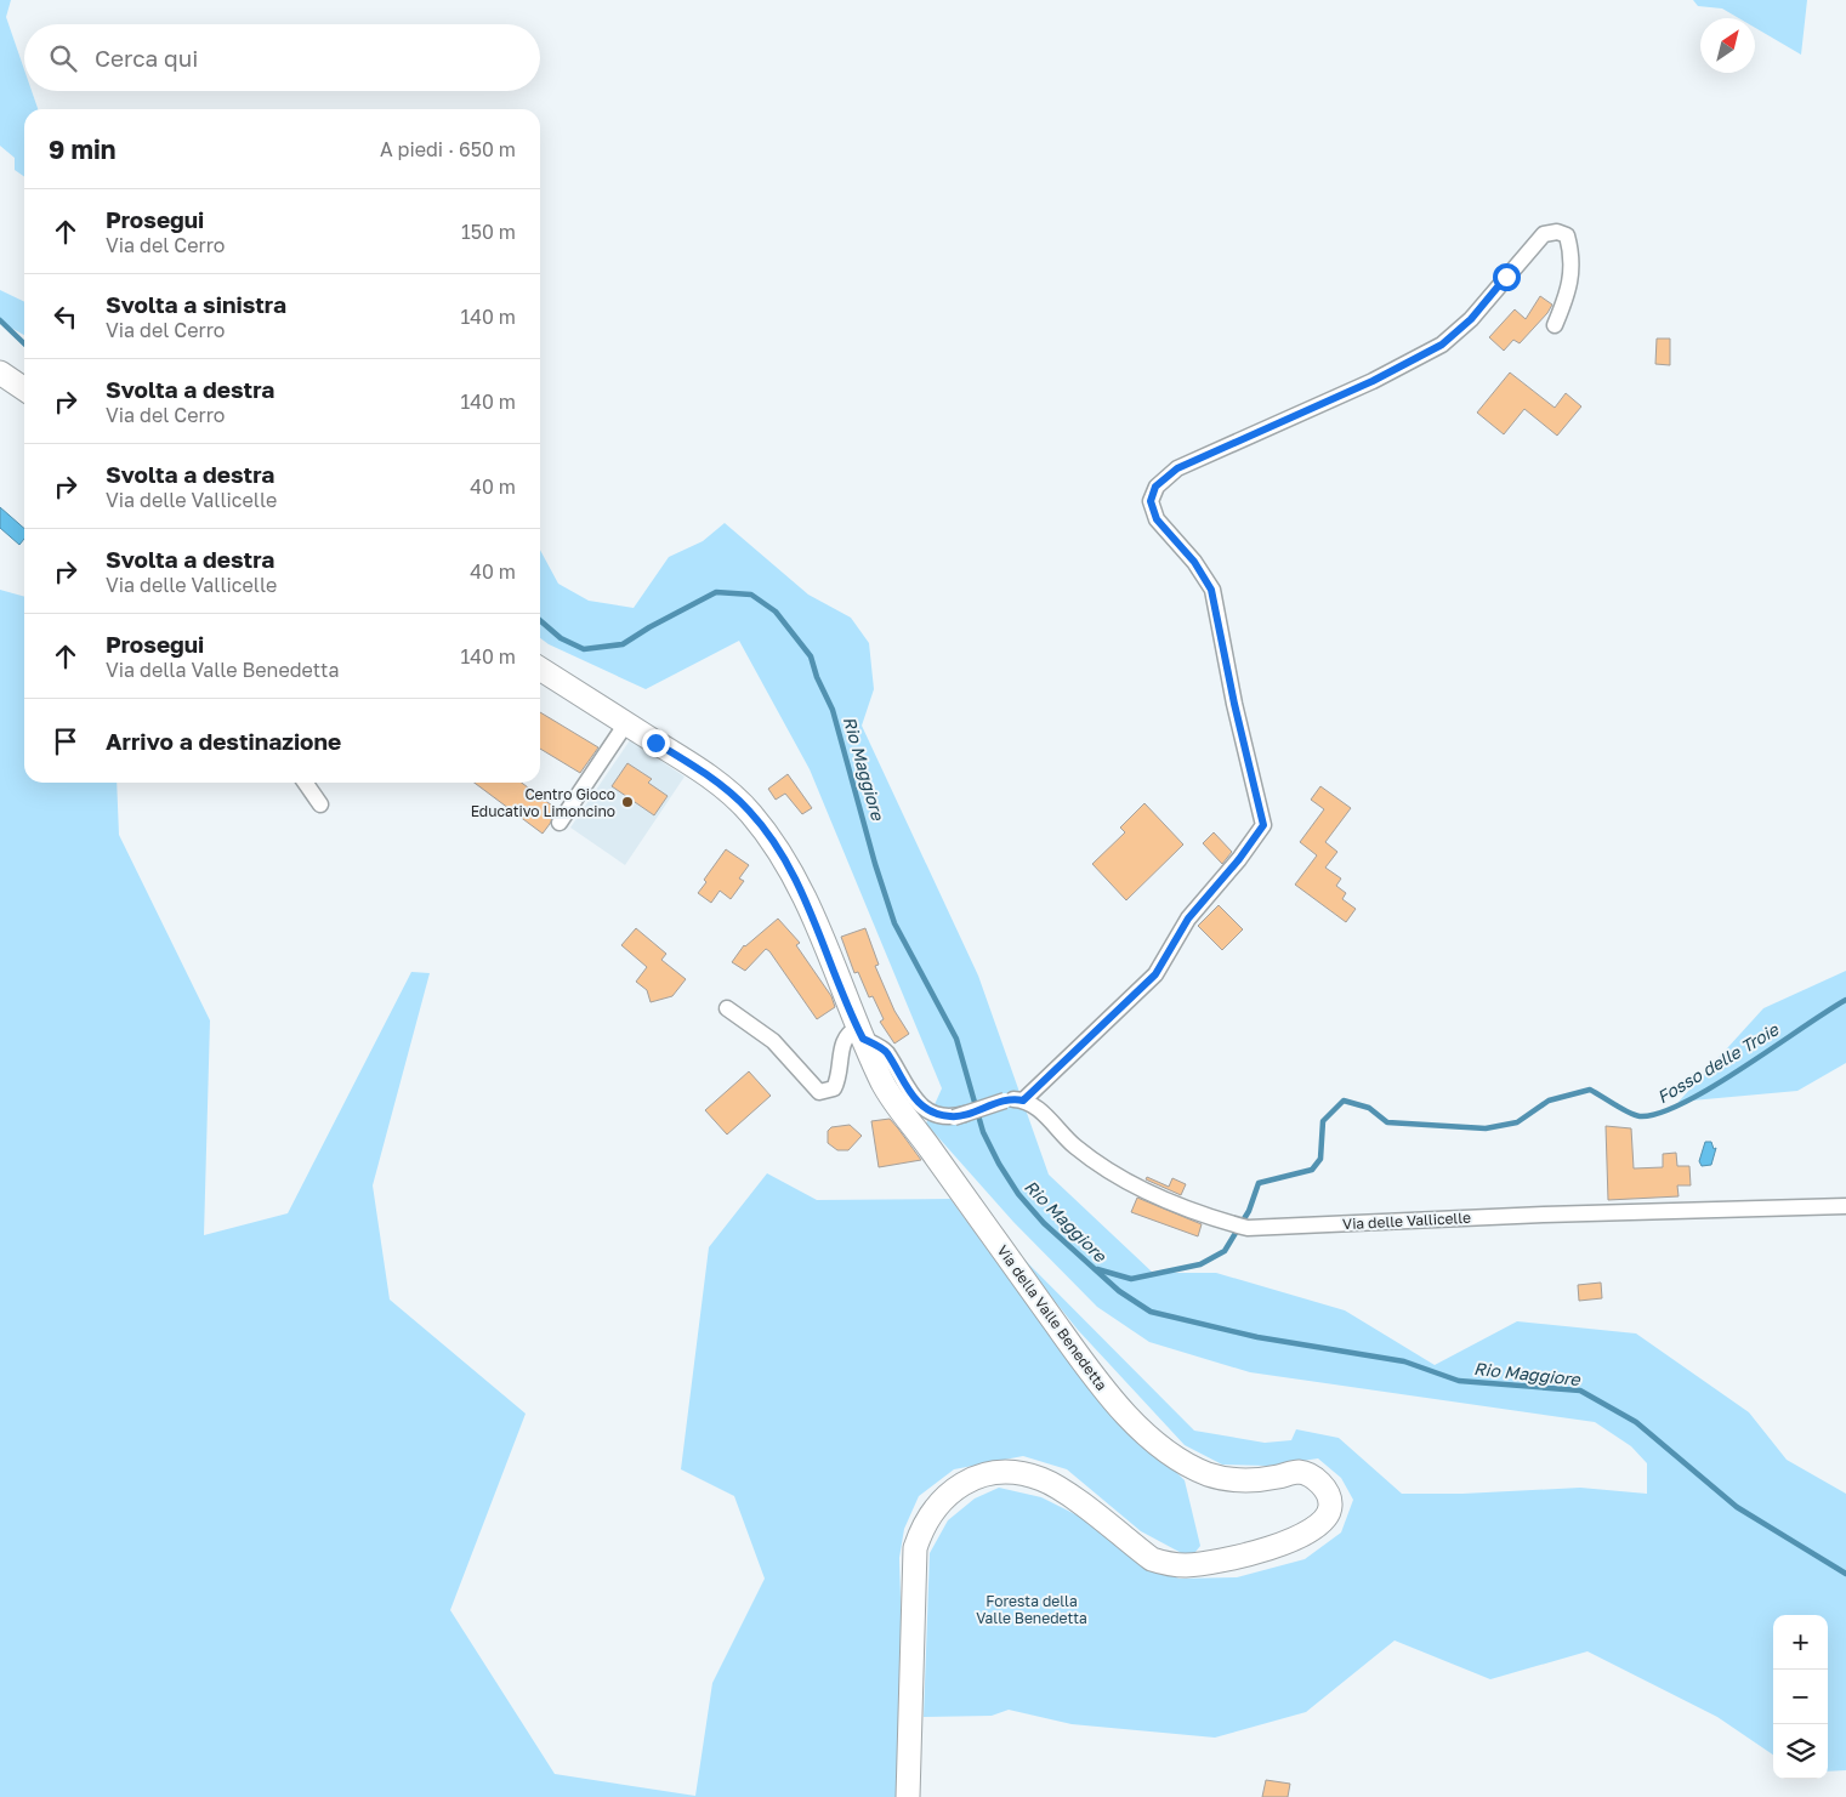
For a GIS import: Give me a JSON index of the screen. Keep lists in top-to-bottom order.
{
  "streets": {
    "main road": ["Via della Valle Benedetta"],
    "street": ["Via delle Vallicelle"]
  },
  "water": ["Rio Maggiore", "Fosso delle Troie"],
  "parks": ["Foresta della Valle Benedetta"],
  "places": ["Centro Gioco Educativo Limoncino"],
  "north": "top right",
  "page": {
    "search": "Cerca qui",
    "heading": ["9 min", "A piedi · 650 m"],
    "list": [
      ["Prosegui", "Via del Cerro", "150 m"],
      ["Svolta a sinistra", "Via del Cerro", "140 m"],
      ["Svolta a destra", "Via del Cerro", "140 m"],
      ["Svolta a destra", "Via delle Vallicelle", "40 m"],
      ["Svolta a destra", "Via delle Vallicelle", "40 m"],
      ["Prosegui", "Via della Valle Benedetta", "140 m"],
      "Arrivo a destinazione"
    ],
    "map_buttons": ["+", "−"]
  }
}
